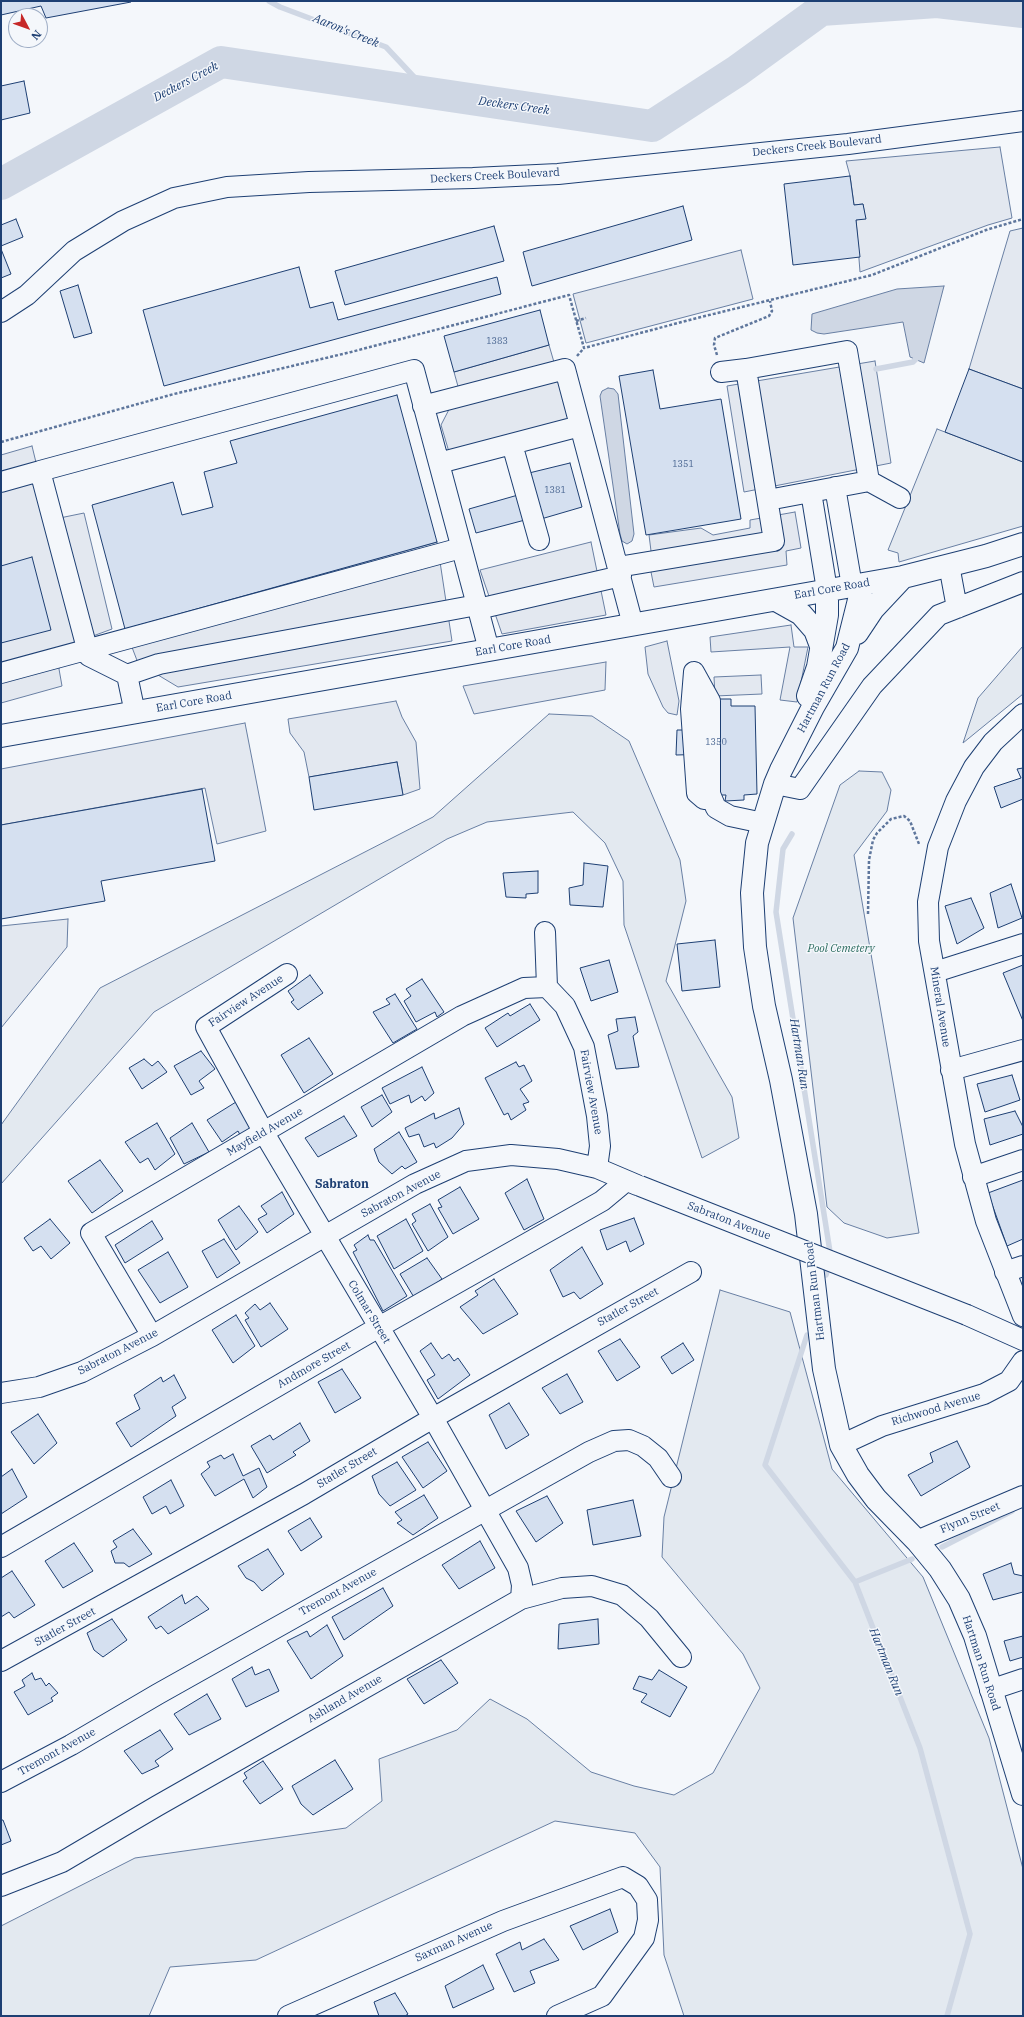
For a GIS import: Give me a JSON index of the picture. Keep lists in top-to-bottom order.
{
  "streets": {
    "main road": ["Earl Core Road", "Hartman Run Road"],
    "street": [
      "Deckers Creek Boulevard",
      "Fairview Avenue",
      "Mineral Avenue",
      "Mayfield Avenue",
      "Sabraton Avenue",
      "Statler Street",
      "Colmar Street",
      "Andmore Street",
      "Richwood Avenue",
      "Flynn Street",
      "Tremont Avenue",
      "Ashland Avenue",
      "Saxman Avenue"
    ]
  },
  "crossings": [
    ["Earl Core Road", "Hartman Run Road"],
    ["Hartman Run Road", "Richwood Avenue"],
    ["Hartman Run Road", "Flynn Street"],
    ["Fairview Avenue", "Mayfield Avenue"],
    ["Fairview Avenue", "Sabraton Avenue"],
    ["Fairview Avenue", "Colmar Street"],
    ["Mayfield Avenue", "Sabraton Avenue"],
    ["Mayfield Avenue", "Colmar Street"],
    ["Sabraton Avenue", "Colmar Street"],
    ["Sabraton Avenue", "Andmore Street"],
    ["Statler Street", "Colmar Street"],
    ["Colmar Street", "Andmore Street"],
    ["Colmar Street", "Tremont Avenue"],
    ["Colmar Street", "Ashland Avenue"]
  ],
  "districts": ["Sabraton"],
  "water": ["Aaron's Creek", "Deckers Creek", "Hartman Run"],
  "parks": ["Pool Cemetery"],
  "house_numbers": [
    "1383",
    "1351",
    "1381",
    "1350"
  ],
  "north": "bottom right"
}
